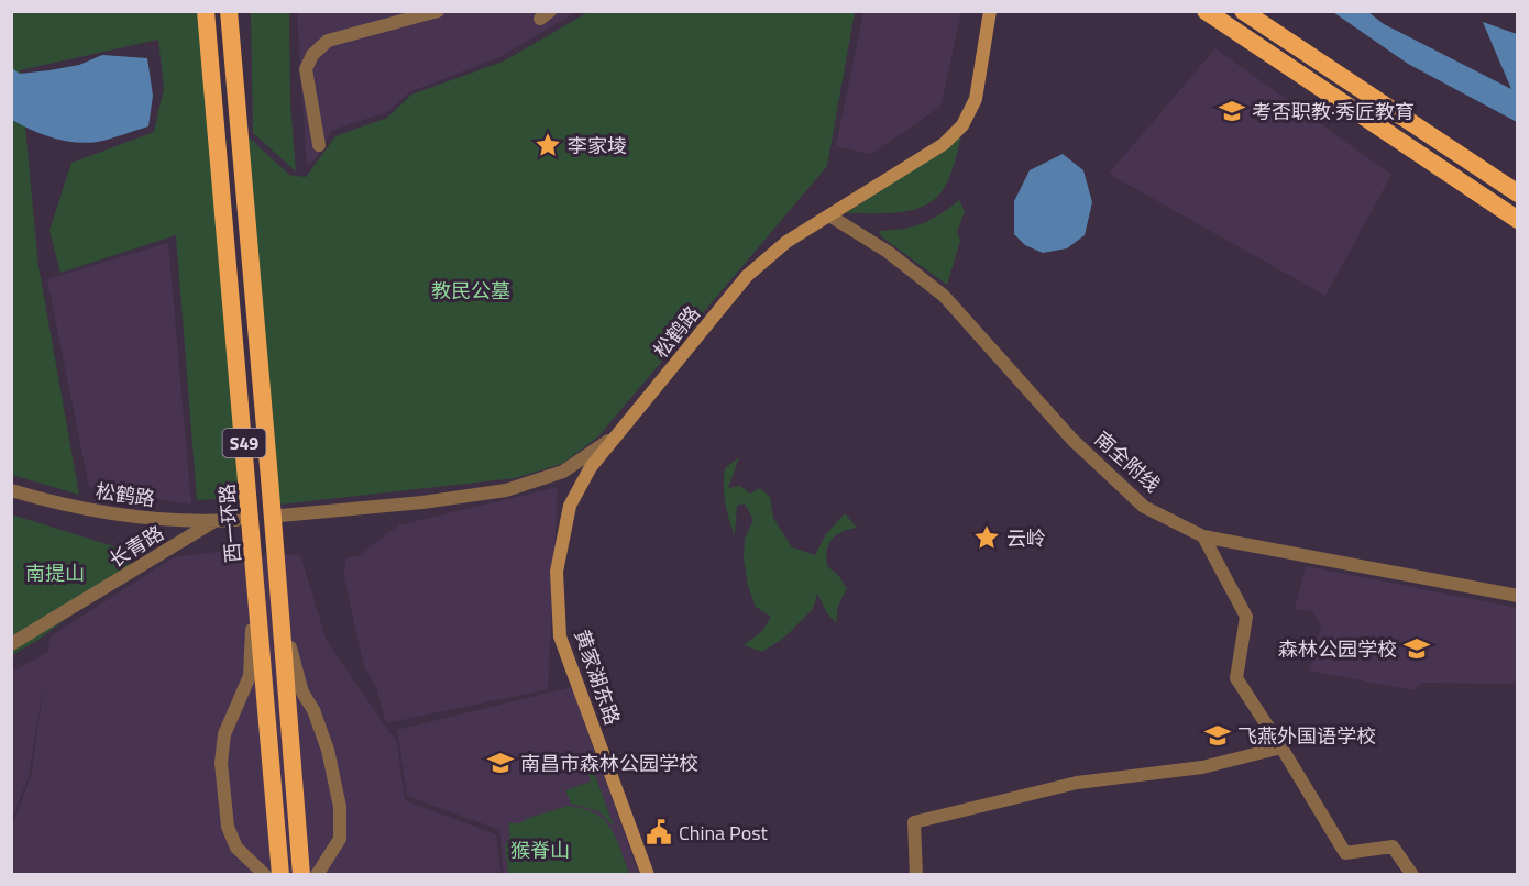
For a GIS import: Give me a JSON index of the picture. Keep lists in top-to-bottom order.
{
  "streets": {
    "highway": ["S49", "西一环路"],
    "main road": ["松鹤路", "黄家湖东路"],
    "street": ["南全附线", "长青路"]
  },
  "crossings": [
    ["松鹤路", "南全附线"],
    ["松鹤路", "长青路"],
    ["松鹤路", "黄家湖东路"]
  ],
  "parks": ["教民公墓", "南提山", "猴脊山"],
  "places": {
    "school or university": [
      "考否职教·秀匠教育",
      "森林公园学校",
      "飞燕外国语学校",
      "南昌市森林公园学校"
    ],
    "place": ["李家堎", "云岭"],
    "public building": ["China Post"]
  }
}
